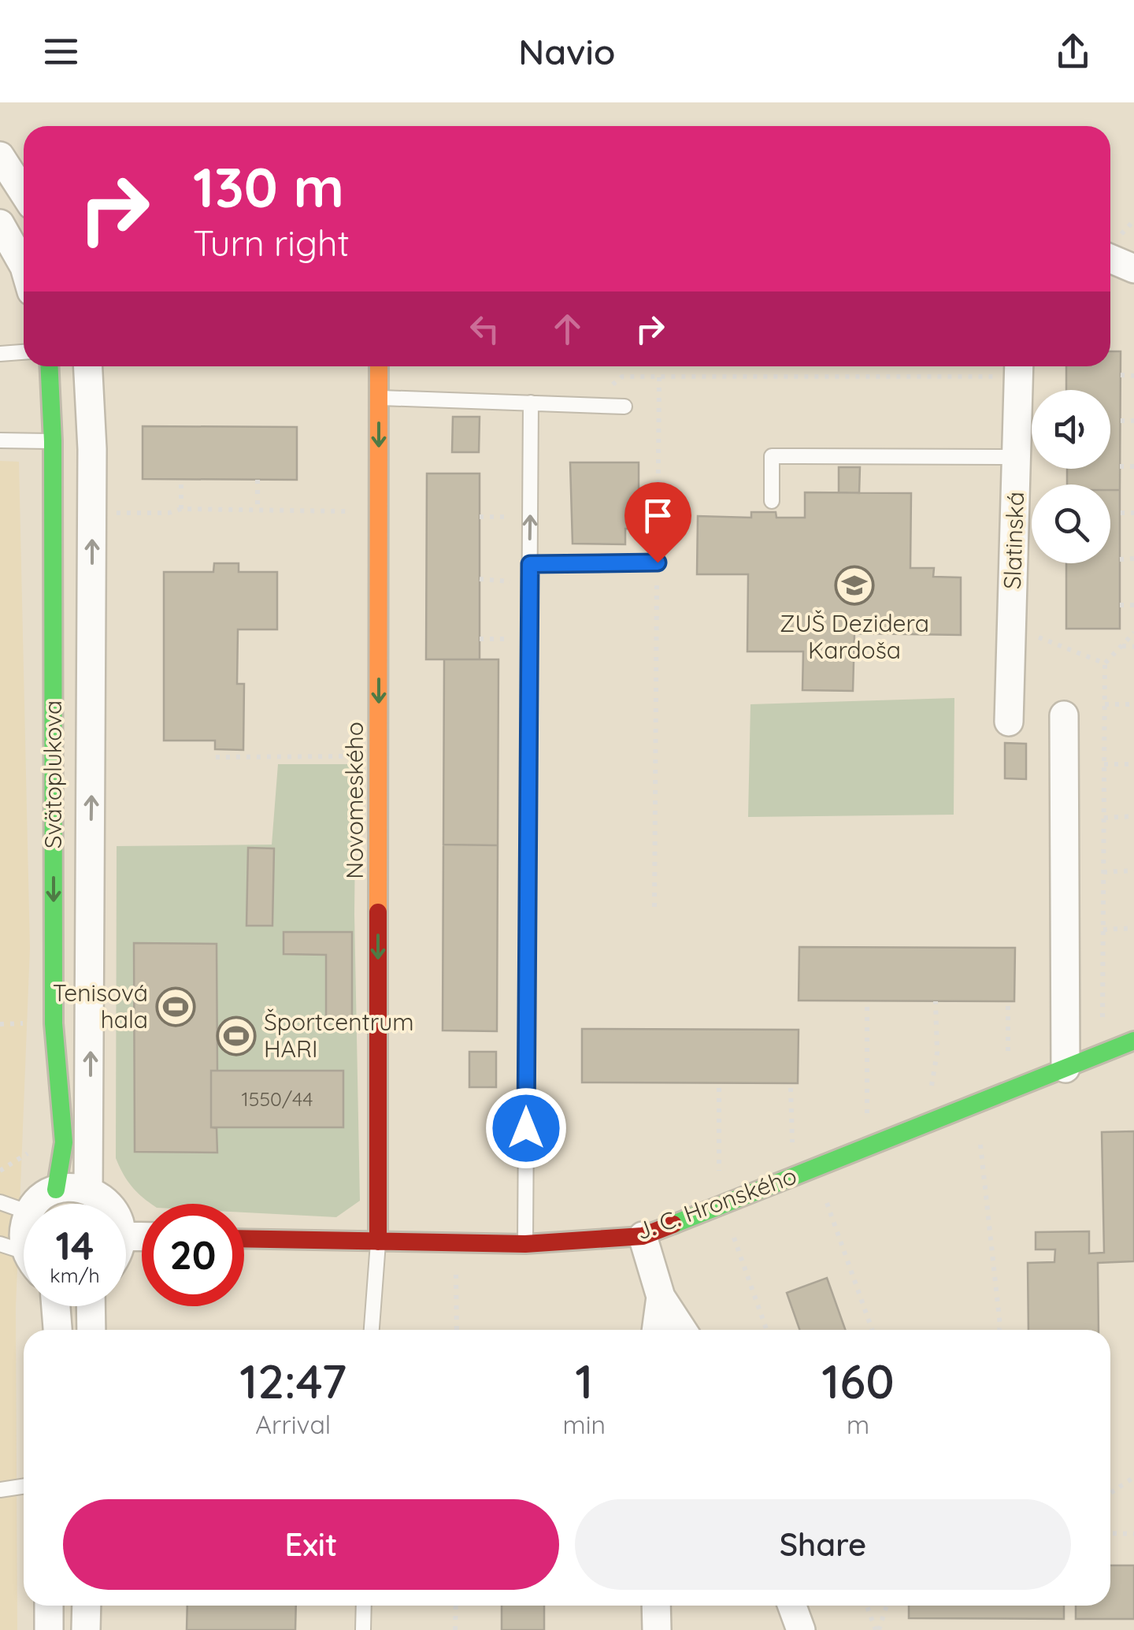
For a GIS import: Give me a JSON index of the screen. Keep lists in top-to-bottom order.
{
  "streets": {
    "street": [
      "Slatinská",
      "Svätoplukova",
      "Novomeského",
      "J. C. Hronského"
    ]
  },
  "crossings": [
    ["Novomeského", "J. C. Hronského"]
  ],
  "one_way": ["Novomeského"],
  "places": {
    "school or university": ["ZUŠ Dezidera Kardoša"],
    "sports": ["Tenisová hala", "Športcentrum HARI"]
  },
  "house_numbers": ["1550/44"],
  "page": {
    "header": "Navio",
    "turn": ["130 m", "Turn right"],
    "speed": "14 km/h",
    "limit": "20",
    "eta": [
      "12:47",
      "Arrival",
      "1",
      "min",
      "160",
      "m"
    ],
    "buttons": ["Exit", "Share"]
  }
}
